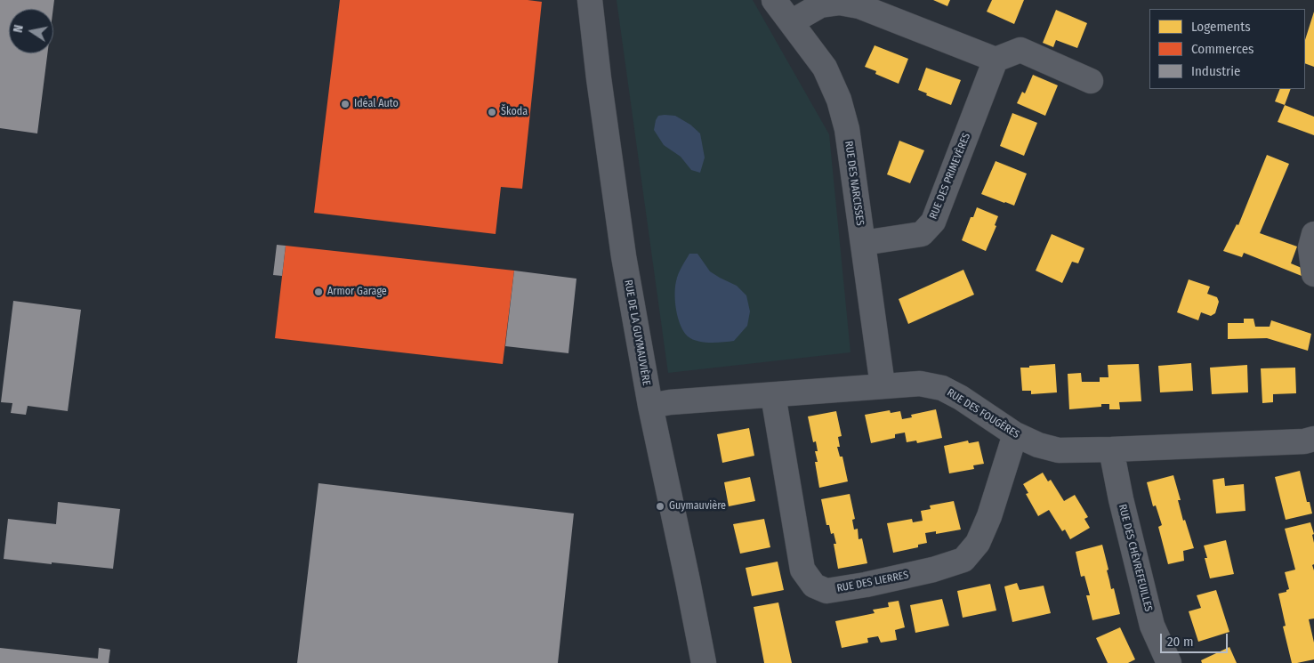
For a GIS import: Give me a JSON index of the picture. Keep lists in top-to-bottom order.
{
  "streets": {
    "street": [
      "RUE DES PRIMEVÈRES",
      "RUE DES NARCISSES",
      "RUE DE LA GUYMAUVIÈRE",
      "RUE DES FOUGÈRES",
      "RUE DES CHÈVREFEUILLES",
      "RUE DES LIERRES"
    ]
  },
  "crossings": [
    ["RUE DES PRIMEVÈRES", "RUE DES NARCISSES"],
    ["RUE DES NARCISSES", "RUE DES FOUGÈRES"],
    ["RUE DE LA GUYMAUVIÈRE", "RUE DES FOUGÈRES"],
    ["RUE DES FOUGÈRES", "RUE DES CHÈVREFEUILLES"],
    ["RUE DES FOUGÈRES", "RUE DES LIERRES"]
  ],
  "places": [
    "Idéal Auto",
    "Škoda",
    "Armor Garage",
    "Guymauvière"
  ],
  "legend": ["Logements", "Commerces", "Industrie"],
  "scale_bar": "20 m",
  "north": "left"
}
